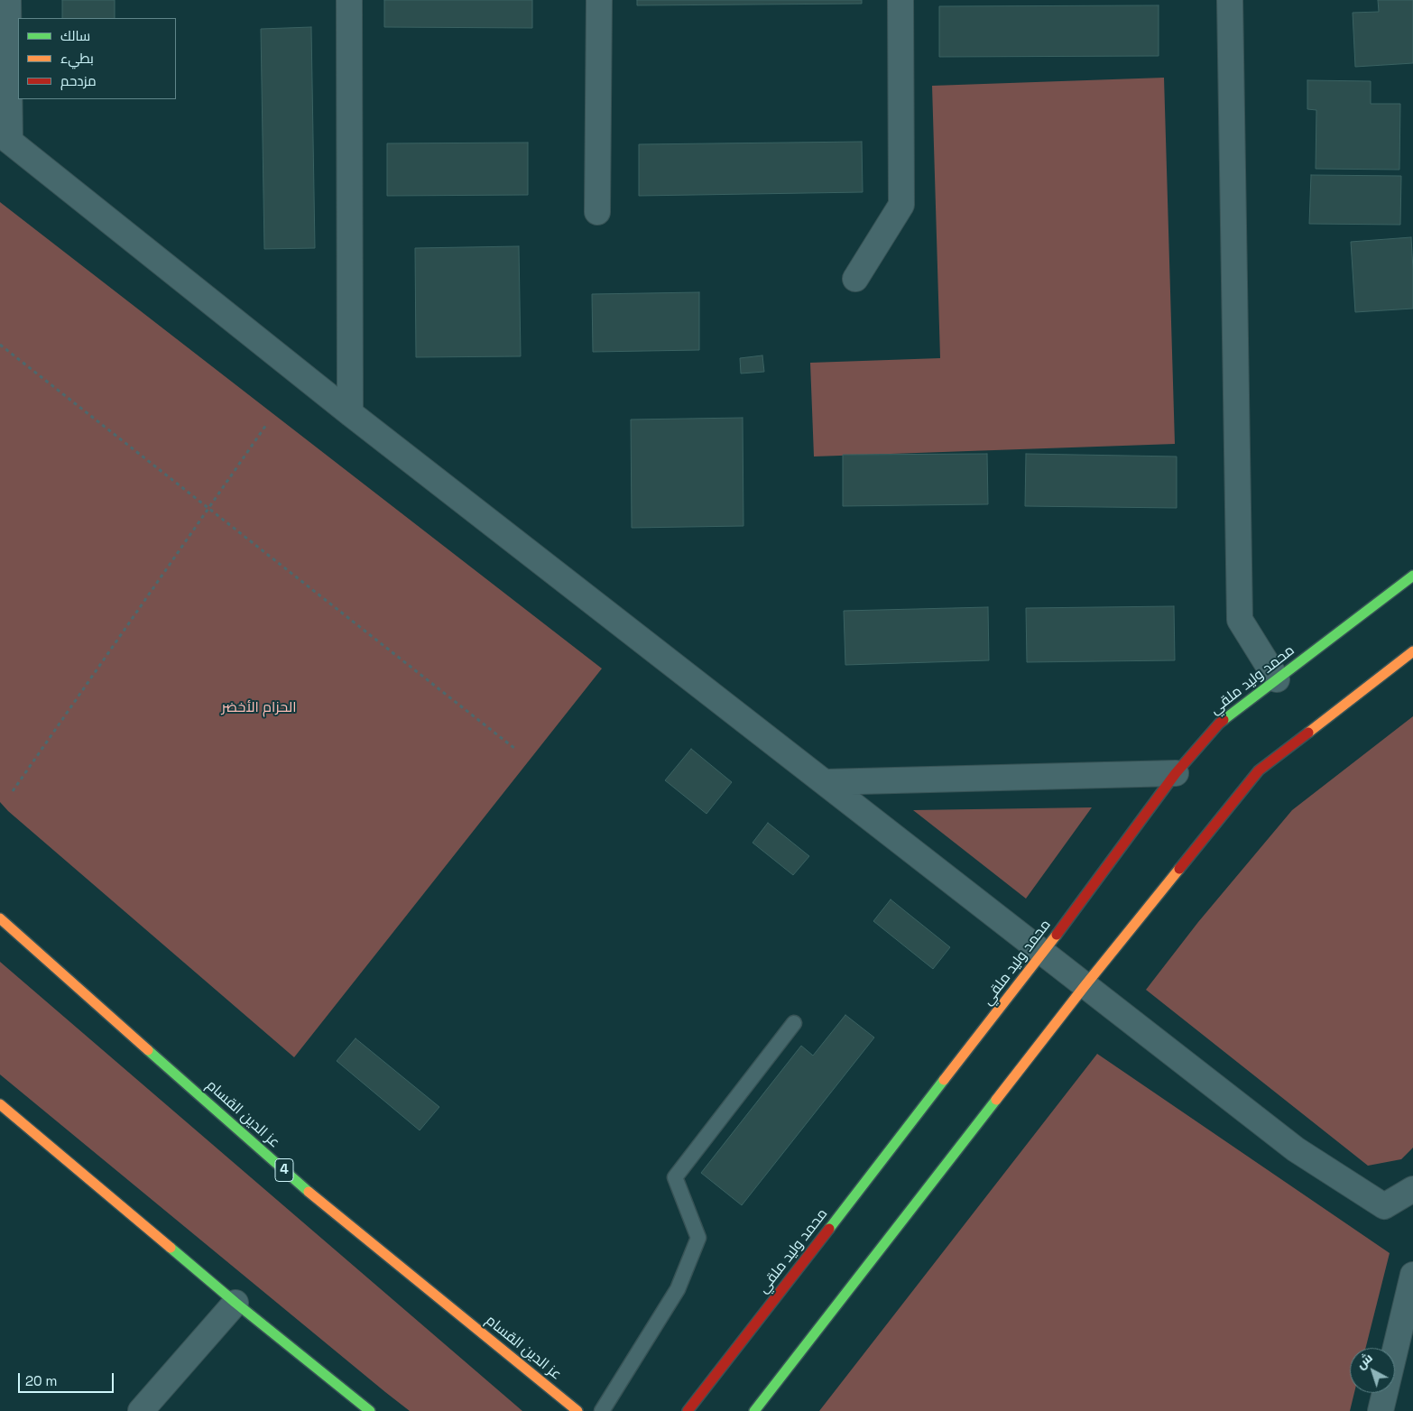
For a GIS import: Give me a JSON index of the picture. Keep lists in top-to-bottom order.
{
  "streets": {
    "main road": ["محمد وليد ملقي", "عز الدين القسام", "4"]
  },
  "parks": ["الحزام الأخضر"],
  "legend": ["سالك", "بطيء", "مزدحم"],
  "scale_bar": "20 m",
  "north": "top left"
}
